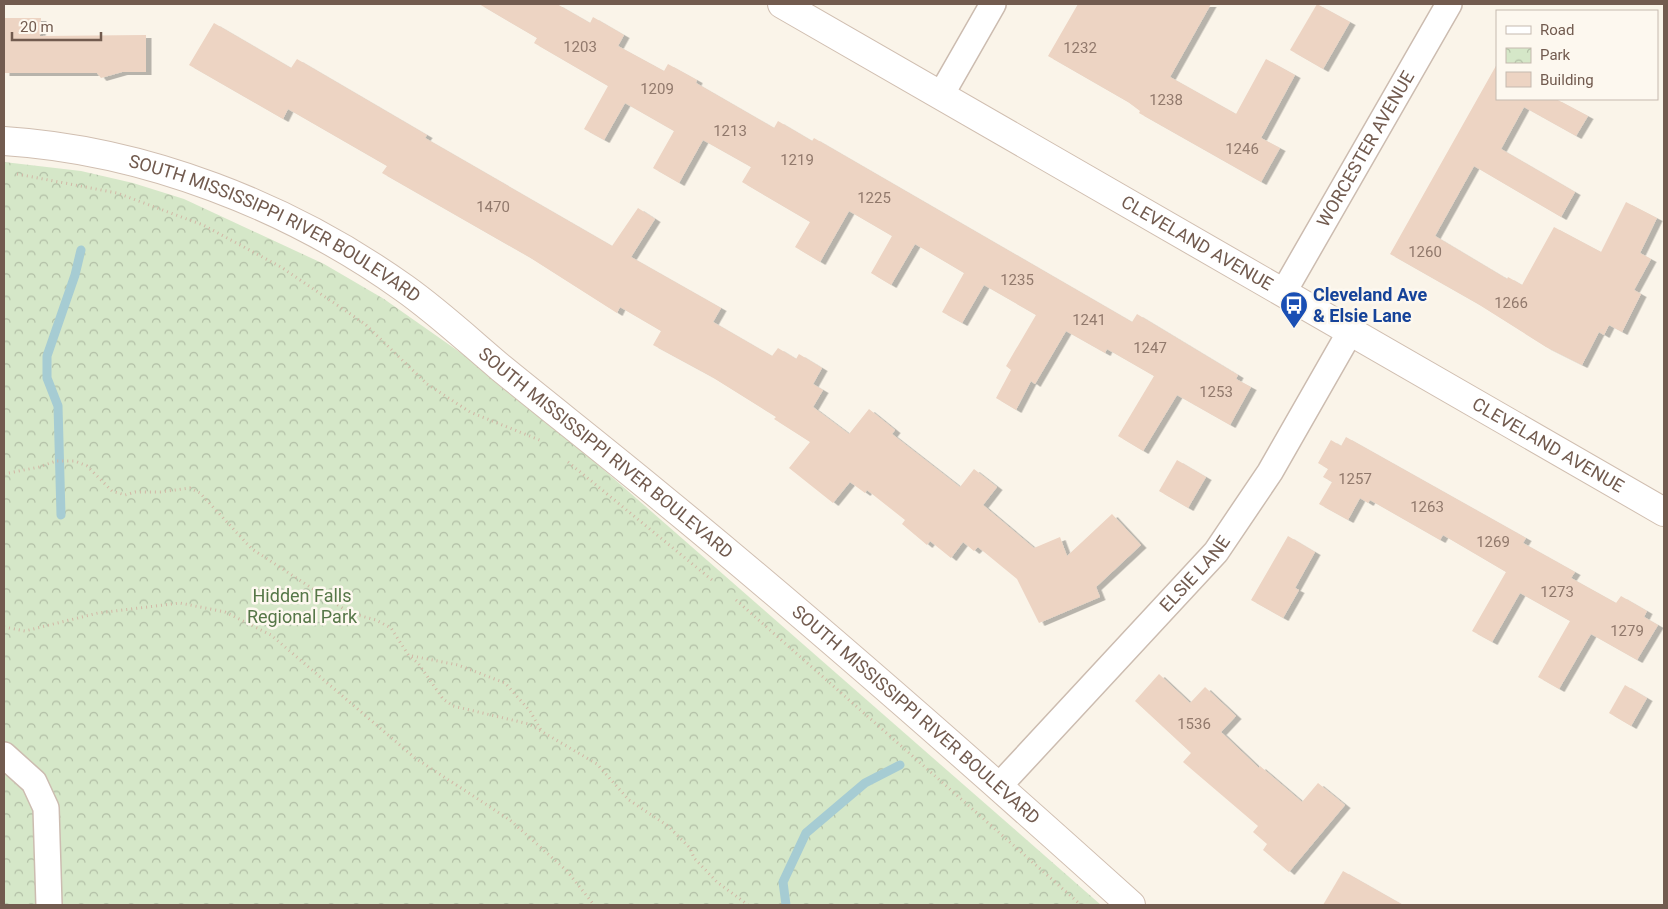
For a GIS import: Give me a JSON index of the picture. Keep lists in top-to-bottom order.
{
  "streets": {
    "street": [
      "WORCESTER AVENUE",
      "SOUTH MISSISSIPPI RIVER BOULEVARD",
      "CLEVELAND AVENUE",
      "ELSIE LANE"
    ]
  },
  "crossings": [
    ["WORCESTER AVENUE", "CLEVELAND AVENUE"],
    ["SOUTH MISSISSIPPI RIVER BOULEVARD", "ELSIE LANE"],
    ["CLEVELAND AVENUE", "ELSIE LANE"]
  ],
  "parks": ["Hidden Falls Regional Park"],
  "places": {
    "bus stop": ["Cleveland Ave & Elsie Lane"]
  },
  "house_numbers": [
    "1203",
    "1232",
    "1209",
    "1238",
    "1213",
    "1246",
    "1219",
    "1225",
    "1470",
    "1260",
    "1235",
    "1266",
    "1241",
    "1247",
    "1253",
    "1257",
    "1263",
    "1269",
    "1273",
    "1279",
    "1536"
  ],
  "legend": ["Road", "Park", "Building"],
  "scale_bar": "20 m"
}
